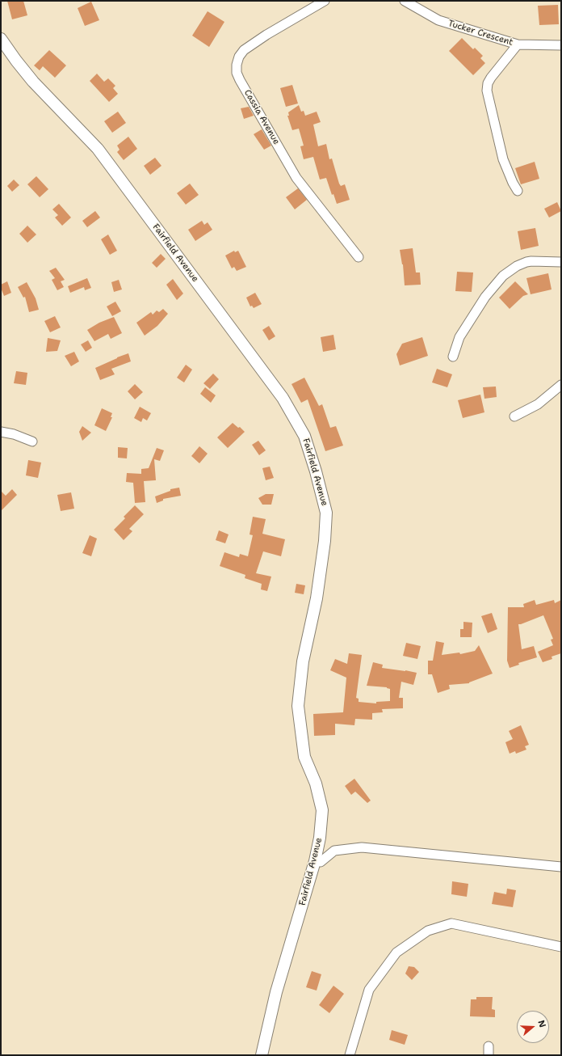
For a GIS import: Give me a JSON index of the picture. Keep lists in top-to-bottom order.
{
  "streets": {
    "street": ["Tucker Crescent", "Cassia Avenue", "Fairfield Avenue"]
  },
  "north": "right"
}
